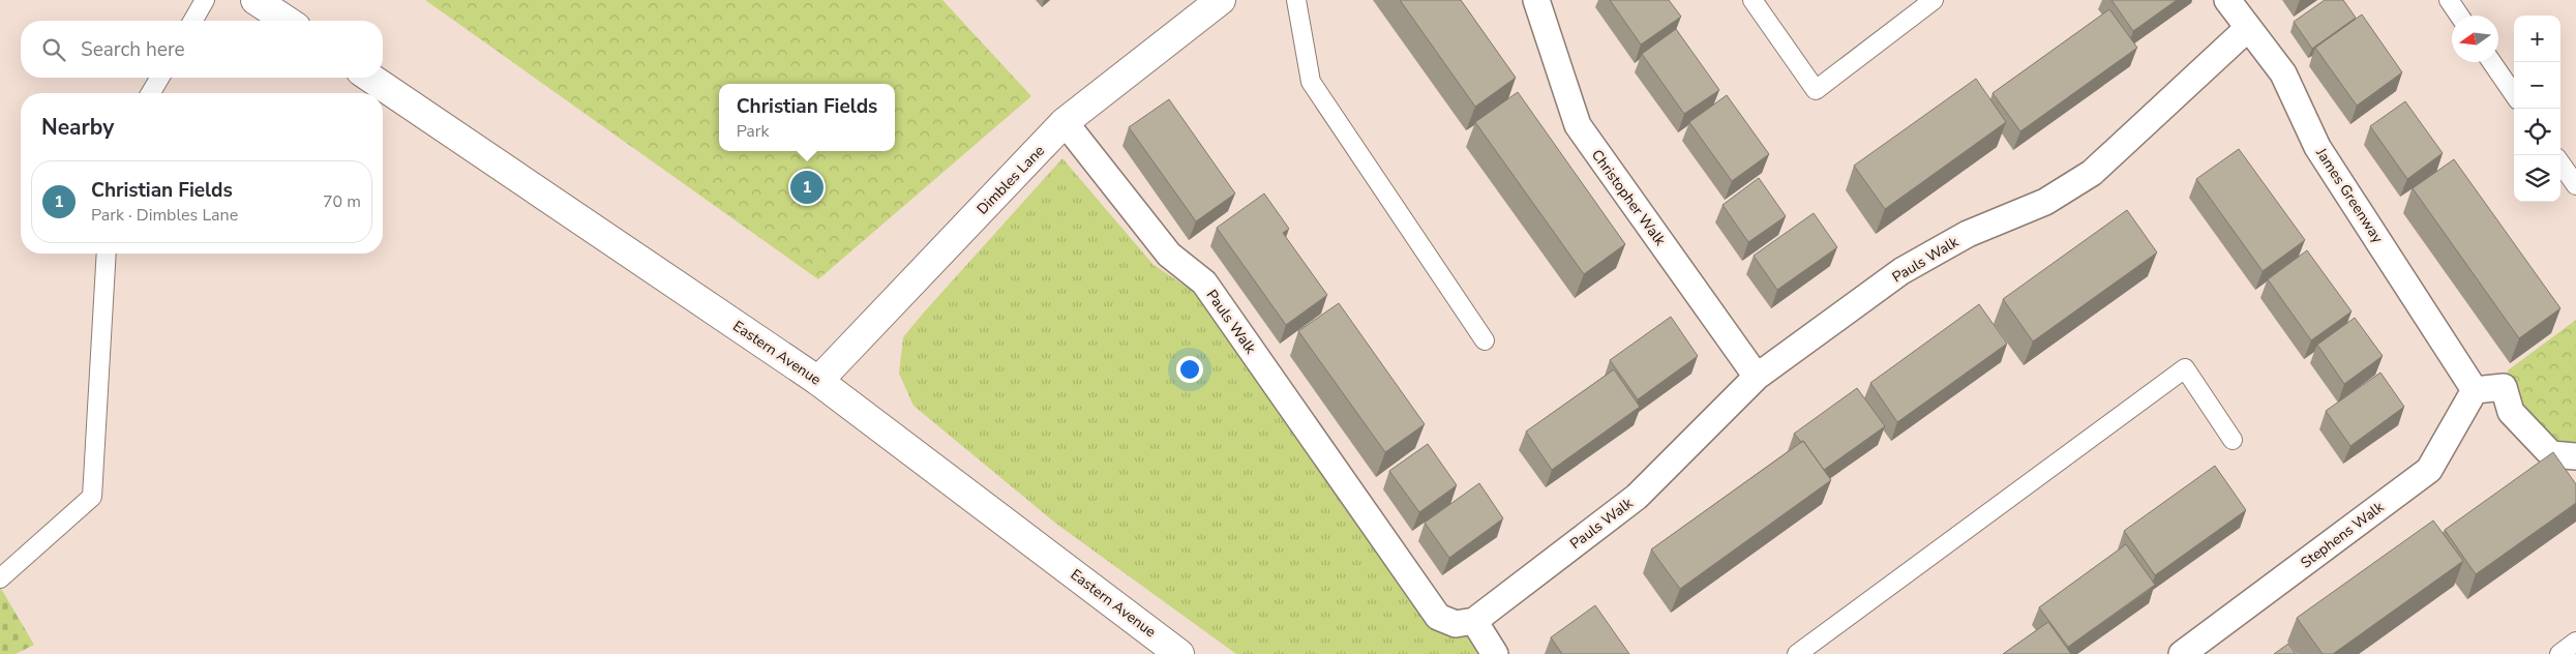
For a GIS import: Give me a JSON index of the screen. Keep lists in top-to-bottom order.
{
  "streets": {
    "main road": ["Dimbles Lane", "Eastern Avenue"],
    "street": [
      "James Greenway",
      "Christopher Walk",
      "Pauls Walk",
      "Stephens Walk"
    ]
  },
  "crossings": [
    ["Dimbles Lane", "Pauls Walk"],
    ["Dimbles Lane", "Eastern Avenue"],
    ["James Greenway", "Pauls Walk"],
    ["James Greenway", "Stephens Walk"],
    ["Christopher Walk", "Pauls Walk"]
  ],
  "north": "left",
  "page": {
    "map_buttons": ["+", "−"],
    "search": "Search here",
    "popup": ["Christian Fields", "Park"],
    "heading": "Nearby",
    "list": [
      {
        "mark": "1",
        "name": "Christian Fields",
        "note": "Park · Dimbles Lane",
        "value": "70 m"
      }
    ],
    "pins": "1"
  }
}
